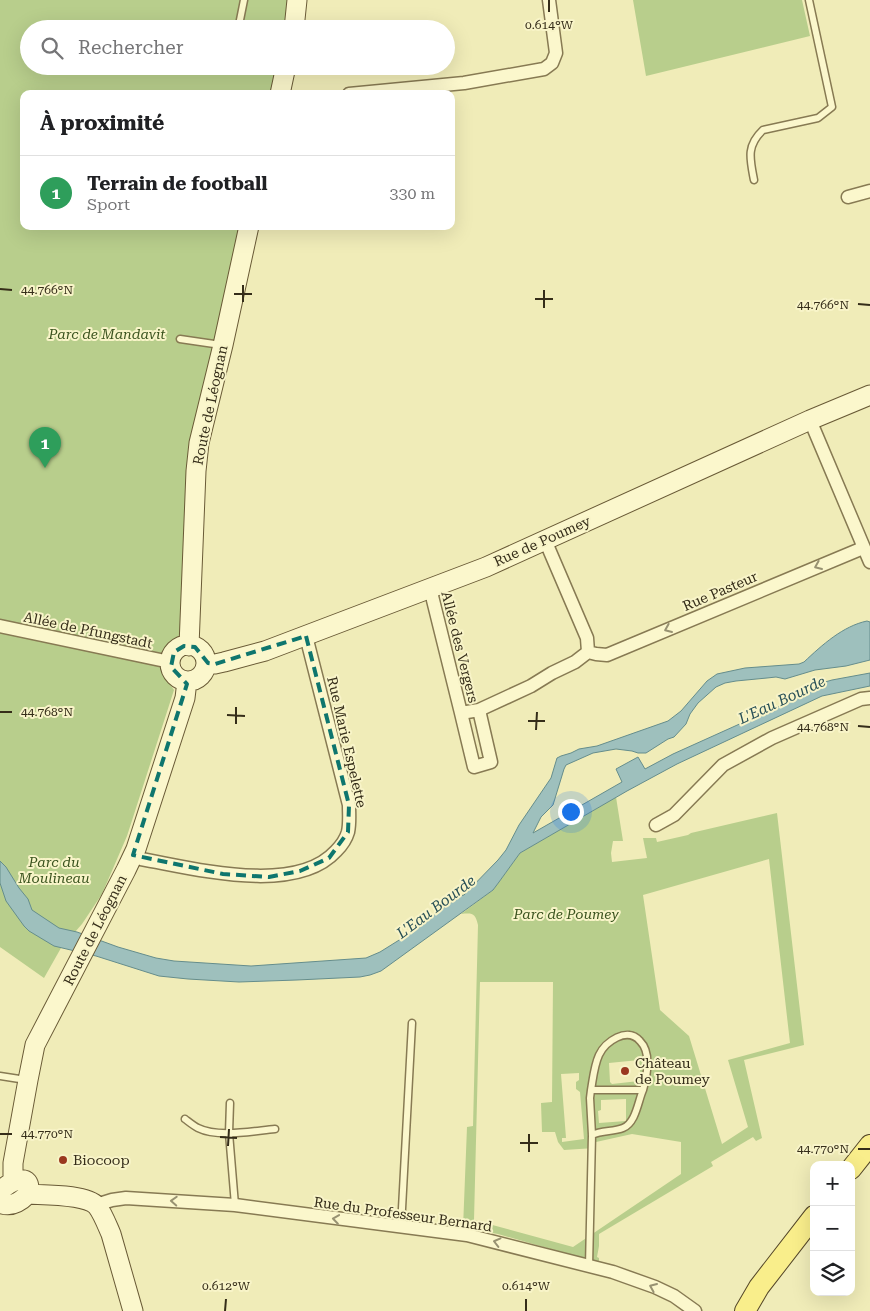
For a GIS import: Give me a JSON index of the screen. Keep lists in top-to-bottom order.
{
  "streets": {
    "street": [
      "Route de Léognan",
      "Rue de Poumey",
      "Rue Pasteur",
      "Allée de Pfungstadt",
      "Allée des Vergers",
      "Rue Marie Espelette",
      "Rue du Professeur Bernard"
    ]
  },
  "crossings": [
    ["Route de Léognan", "Rue de Poumey"],
    ["Route de Léognan", "Allée de Pfungstadt"],
    ["Route de Léognan", "Rue Marie Espelette"],
    ["Rue de Poumey", "Allée de Pfungstadt"],
    ["Rue de Poumey", "Allée des Vergers"],
    ["Rue de Poumey", "Rue Marie Espelette"]
  ],
  "one_way": ["Rue Pasteur", "Rue du Professeur Bernard"],
  "water": ["L'Eau Bourde"],
  "parks": ["Parc de Mandavit", "Parc du Moulineau", "Parc de Poumey"],
  "places": ["Château de Poumey", "Biocoop"],
  "page": {
    "search": "Rechercher",
    "heading": "À proximité",
    "list": [
      {
        "mark": "1",
        "name": "Terrain de football",
        "note": "Sport",
        "value": "330 m"
      }
    ],
    "pins": "1",
    "map_buttons": ["+", "−"]
  },
  "coordinates": [
    "0.614°W",
    "44.766°N",
    "44.768°N",
    "44.770°N",
    "0.612°W"
  ]
}
